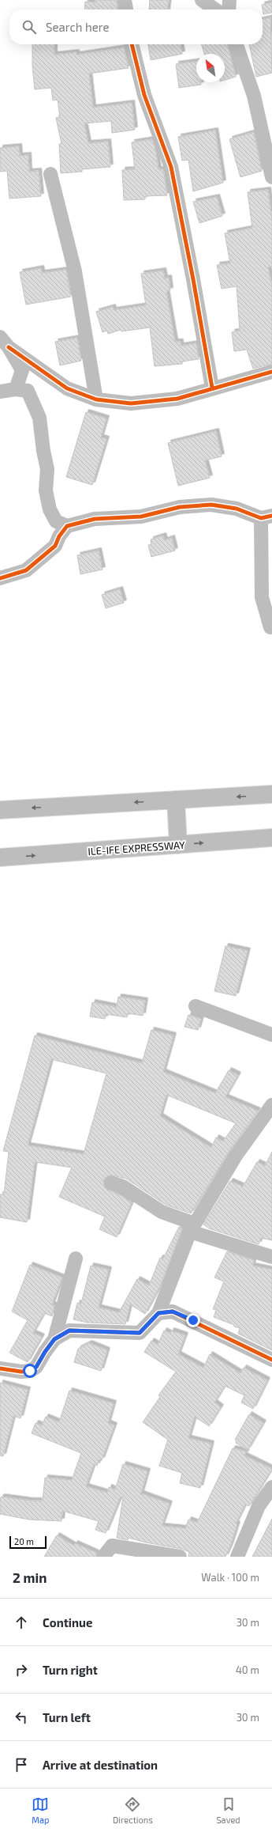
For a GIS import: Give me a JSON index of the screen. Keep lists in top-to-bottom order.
{
  "streets": {
    "highway": ["ILE-IFE EXPRESSWAY"]
  },
  "scale_bar": "20 m",
  "north": "top left",
  "page": {
    "search": "Search here",
    "scale": "20 m",
    "heading": ["2 min", "Walk · 100 m"],
    "list": [
      ["Continue", "30 m"],
      ["Turn right", "40 m"],
      ["Turn left", "30 m"],
      "Arrive at destination"
    ],
    "nav": ["Map", "Directions", "Saved"]
  }
}
